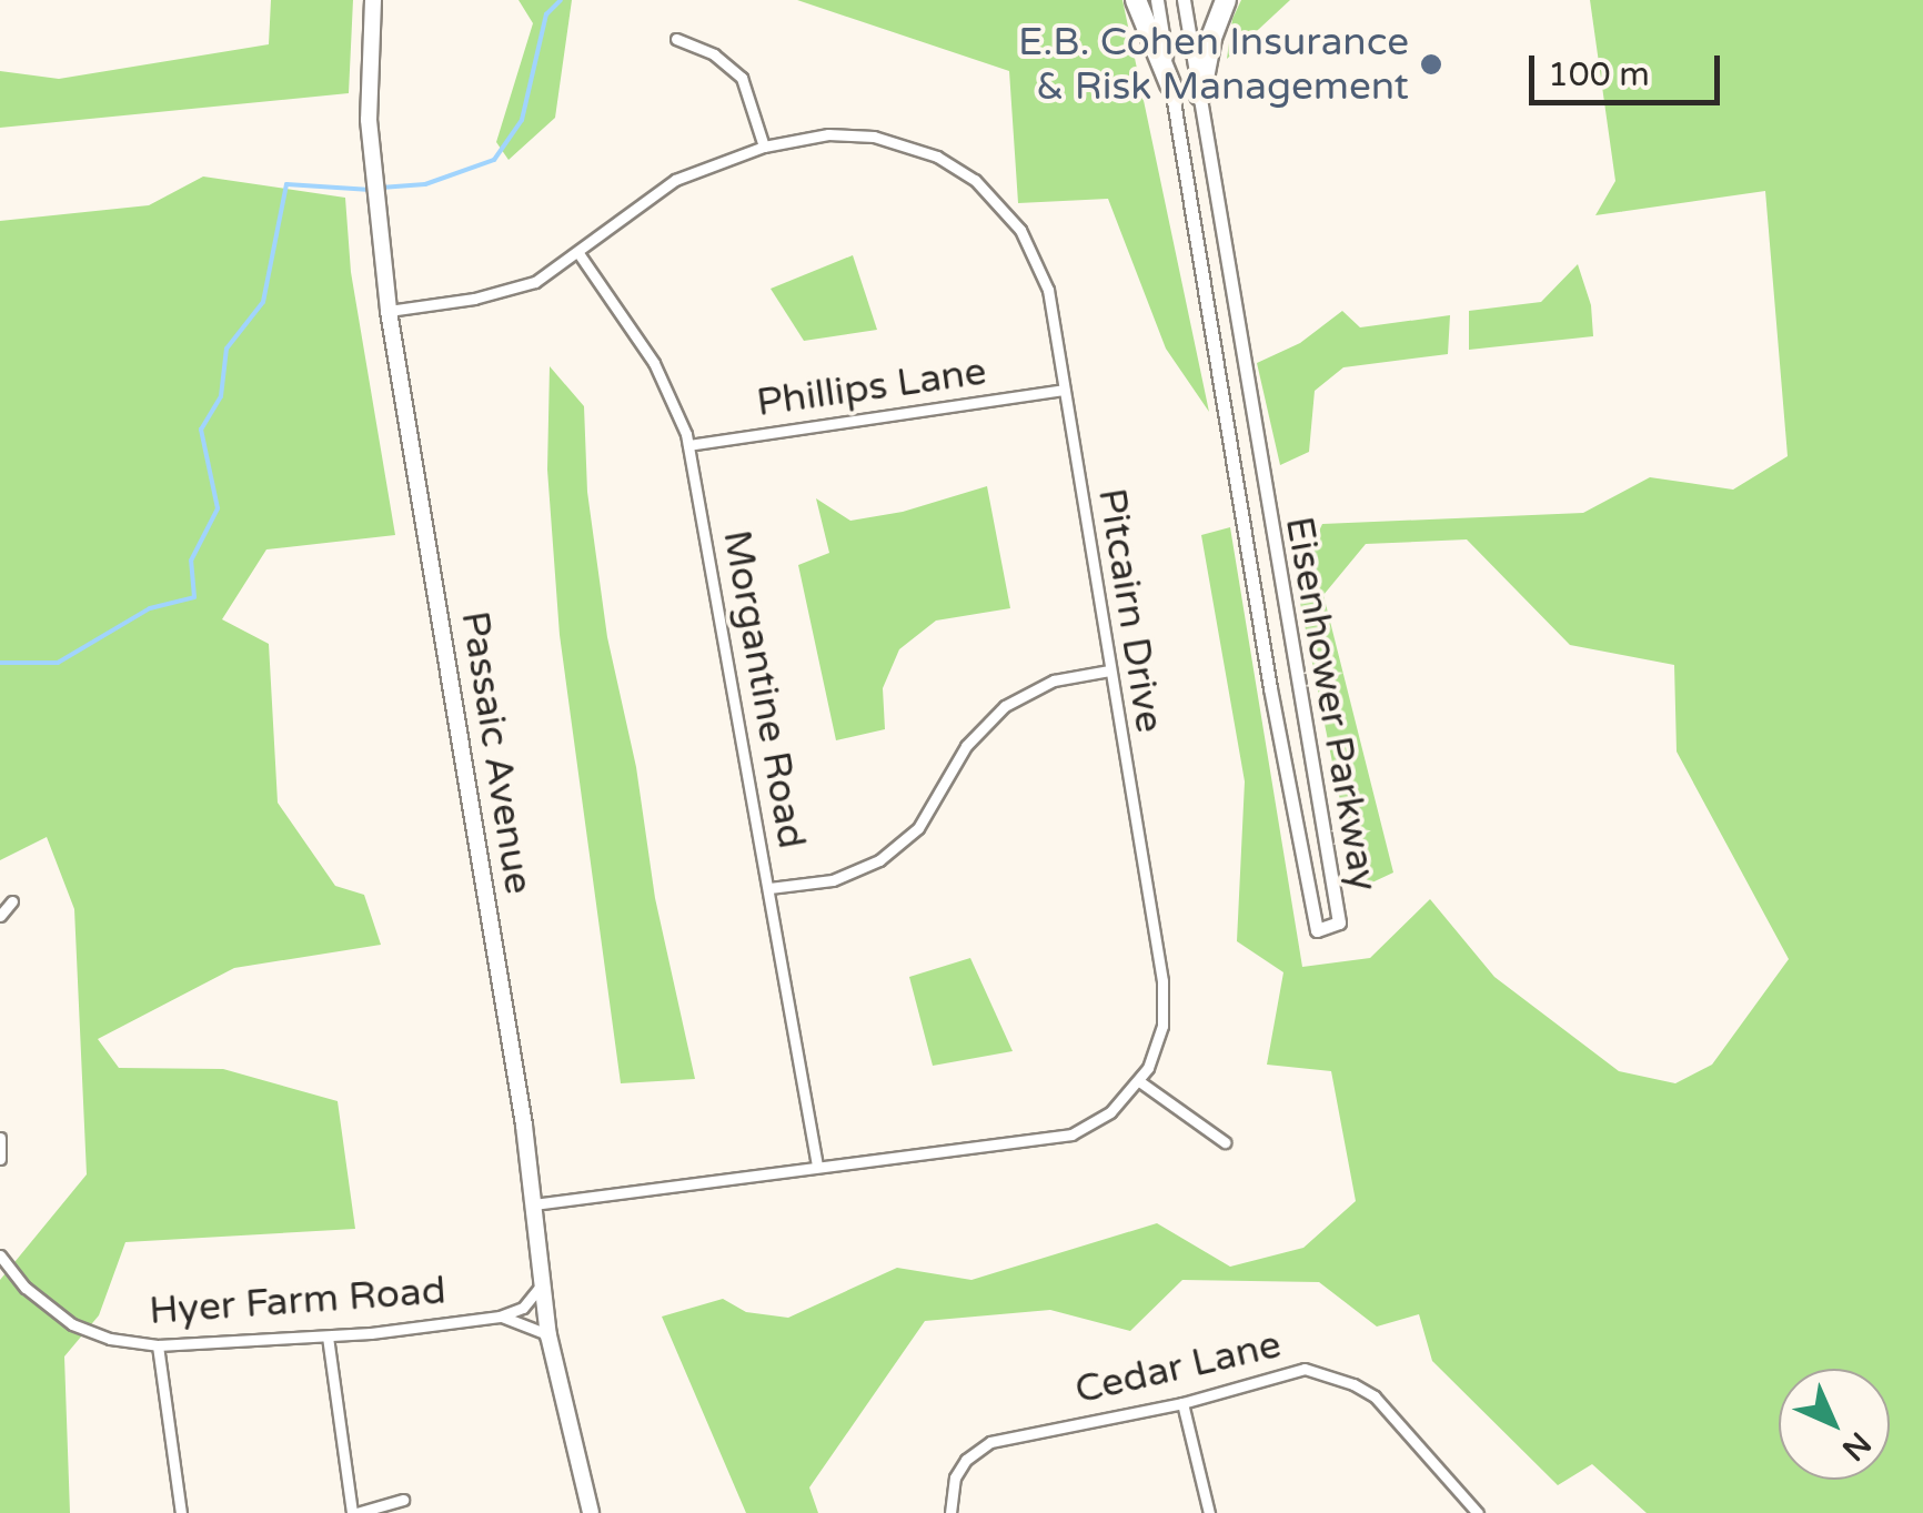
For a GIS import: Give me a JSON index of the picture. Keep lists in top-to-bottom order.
{
  "streets": {
    "main road": ["Passaic Avenue"],
    "street": [
      "Phillips Lane",
      "Pitcairn Drive",
      "Morgantine Road",
      "Eisenhower Parkway",
      "Hyer Farm Road",
      "Cedar Lane"
    ]
  },
  "crossings": [
    ["Phillips Lane", "Pitcairn Drive"],
    ["Phillips Lane", "Morgantine Road"],
    ["Pitcairn Drive", "Morgantine Road"],
    ["Pitcairn Drive", "Passaic Avenue"],
    ["Passaic Avenue", "Hyer Farm Road"]
  ],
  "places": ["E.B. Cohen Insurance & Risk Management"],
  "scale_bar": "100 m",
  "north": "bottom right"
}
